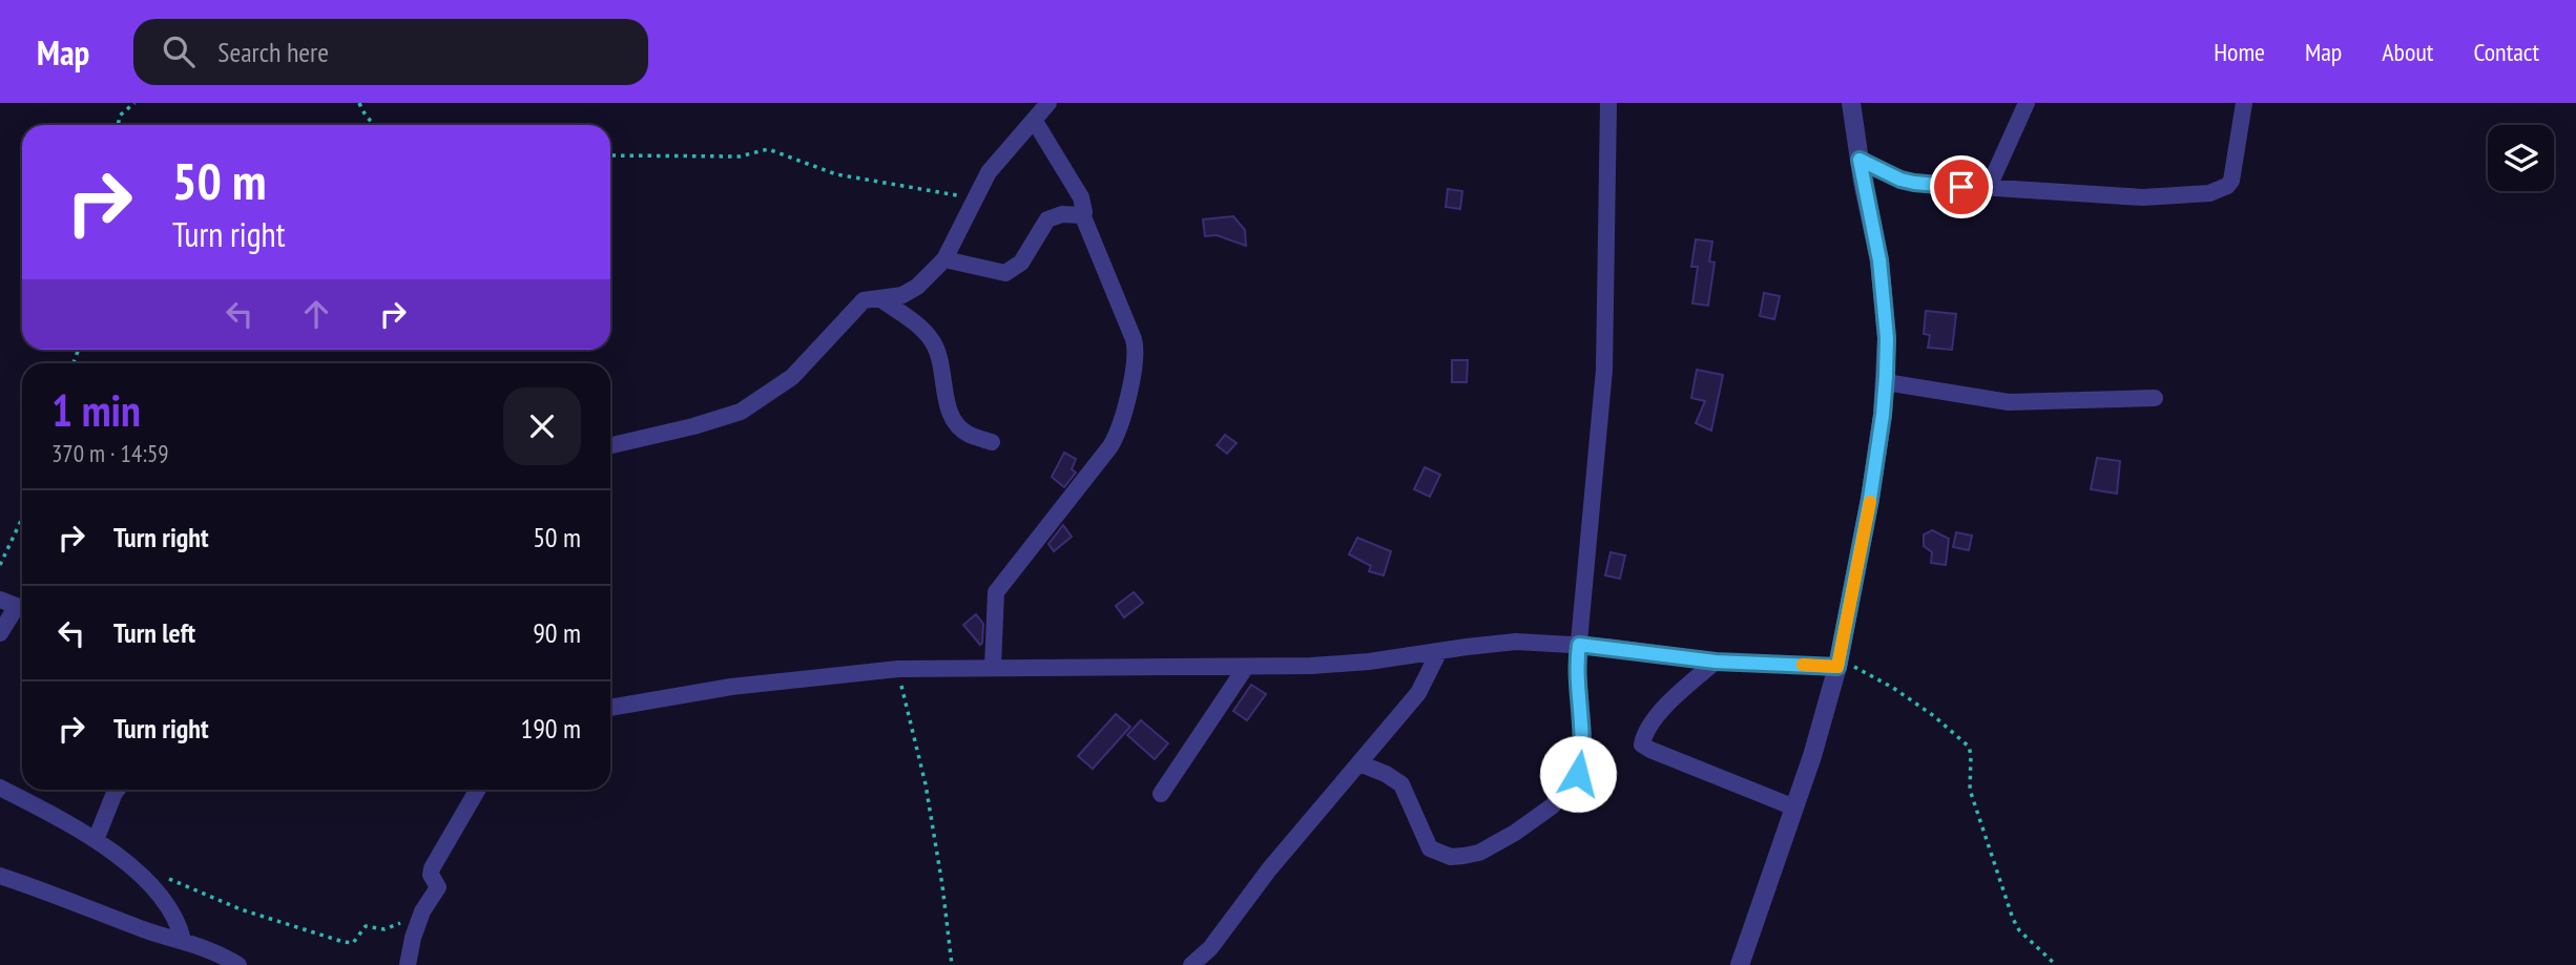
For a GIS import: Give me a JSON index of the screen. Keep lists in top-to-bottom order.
{
  "page": {
    "header": "Map",
    "search": "Search here",
    "nav": [
      "Home",
      "Map",
      "About",
      "Contact"
    ],
    "turn": ["50 m", "Turn right"],
    "heading": ["1 min", "370 m · 14:59"],
    "list": [
      {
        "name": "Turn right",
        "value": "50 m"
      },
      {
        "name": "Turn left",
        "value": "90 m"
      },
      {
        "name": "Turn right",
        "value": "190 m"
      }
    ]
  }
}
